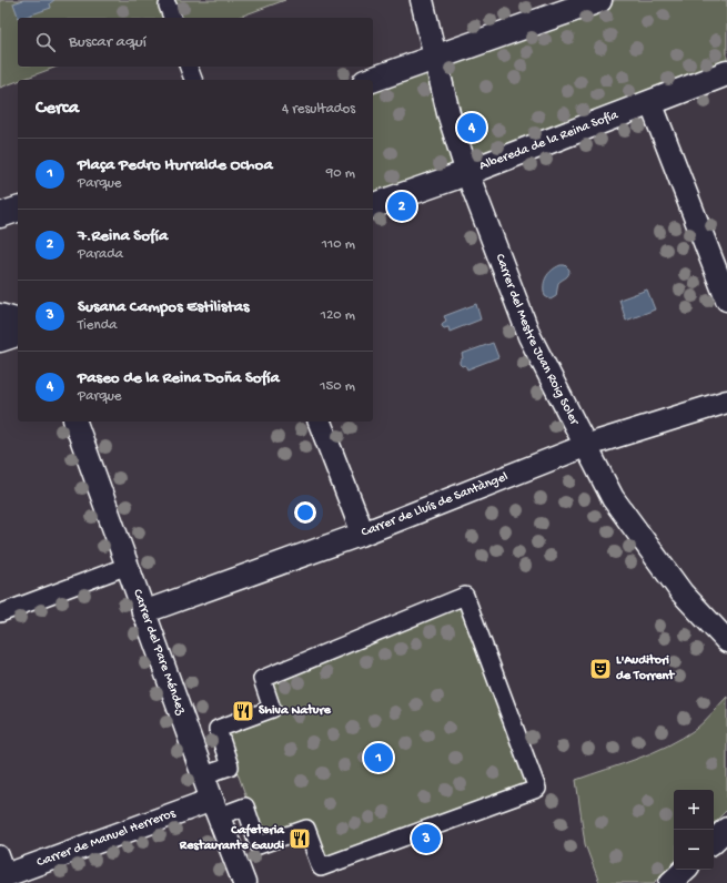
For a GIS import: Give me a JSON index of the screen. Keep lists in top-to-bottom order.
{
  "streets": {
    "street": [
      "Albereda de la Reina Sofía",
      "Carrer del Mestre Juan Roig Soler",
      "Carrer de Lluís de Santàngel",
      "Carrer del Pare Méndez",
      "Carrer de Manuel Herreros"
    ]
  },
  "crossings": [
    ["Albereda de la Reina Sofía", "Carrer del Mestre Juan Roig Soler"],
    ["Carrer del Mestre Juan Roig Soler", "Carrer de Lluís de Santàngel"],
    ["Carrer de Lluís de Santàngel", "Carrer del Pare Méndez"],
    ["Carrer del Pare Méndez", "Carrer de Manuel Herreros"]
  ],
  "places": {
    "theatre": ["L'Auditori de Torrent"],
    "restaurant": ["Shiva Nature", "Cafeteria Restaurante Gaudi"]
  },
  "page": {
    "search": "Buscar aquí",
    "heading": ["Cerca", "4 resultados"],
    "pins": [
      "4",
      "2",
      "1",
      "3"
    ],
    "list": [
      {
        "mark": "1",
        "name": "Plaça Pedro Iturralde Ochoa",
        "note": "Parque",
        "value": "90 m"
      },
      {
        "mark": "2",
        "name": "7.Reina Sofía",
        "note": "Parada",
        "value": "110 m"
      },
      {
        "mark": "3",
        "name": "Susana Campos Estilistas",
        "note": "Tienda",
        "value": "120 m"
      },
      {
        "mark": "4",
        "name": "Paseo de la Reina Doña Sofía",
        "note": "Parque",
        "value": "150 m"
      }
    ],
    "map_buttons": ["+", "−"]
  }
}
